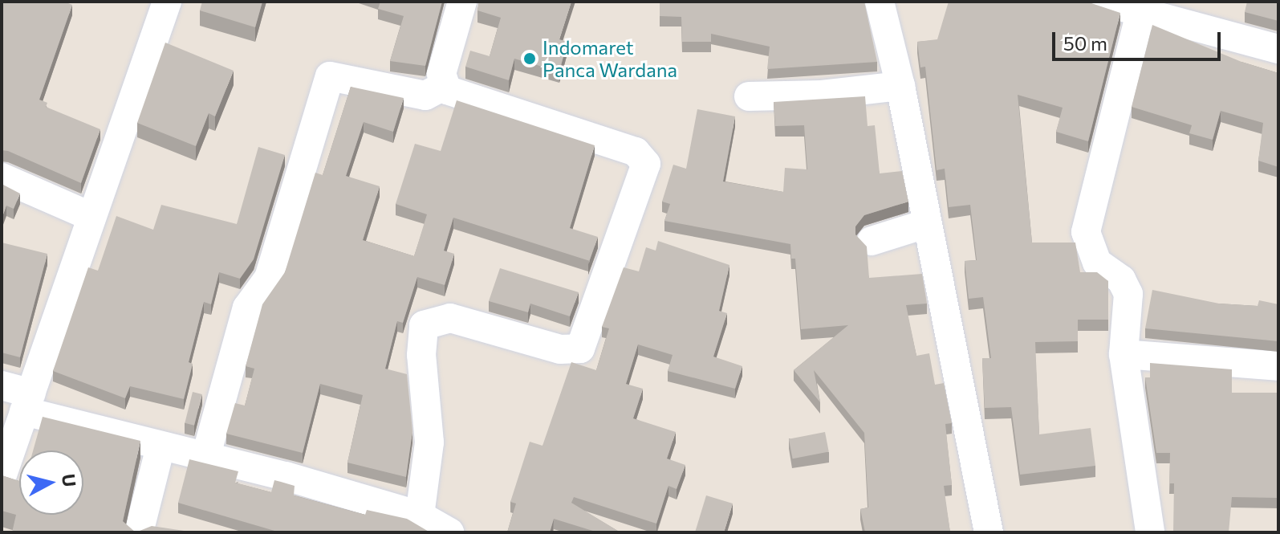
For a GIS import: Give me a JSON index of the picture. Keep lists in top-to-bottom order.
{
  "places": ["Indomaret Panca Wardana"],
  "scale_bar": "50 m",
  "north": "right"
}
